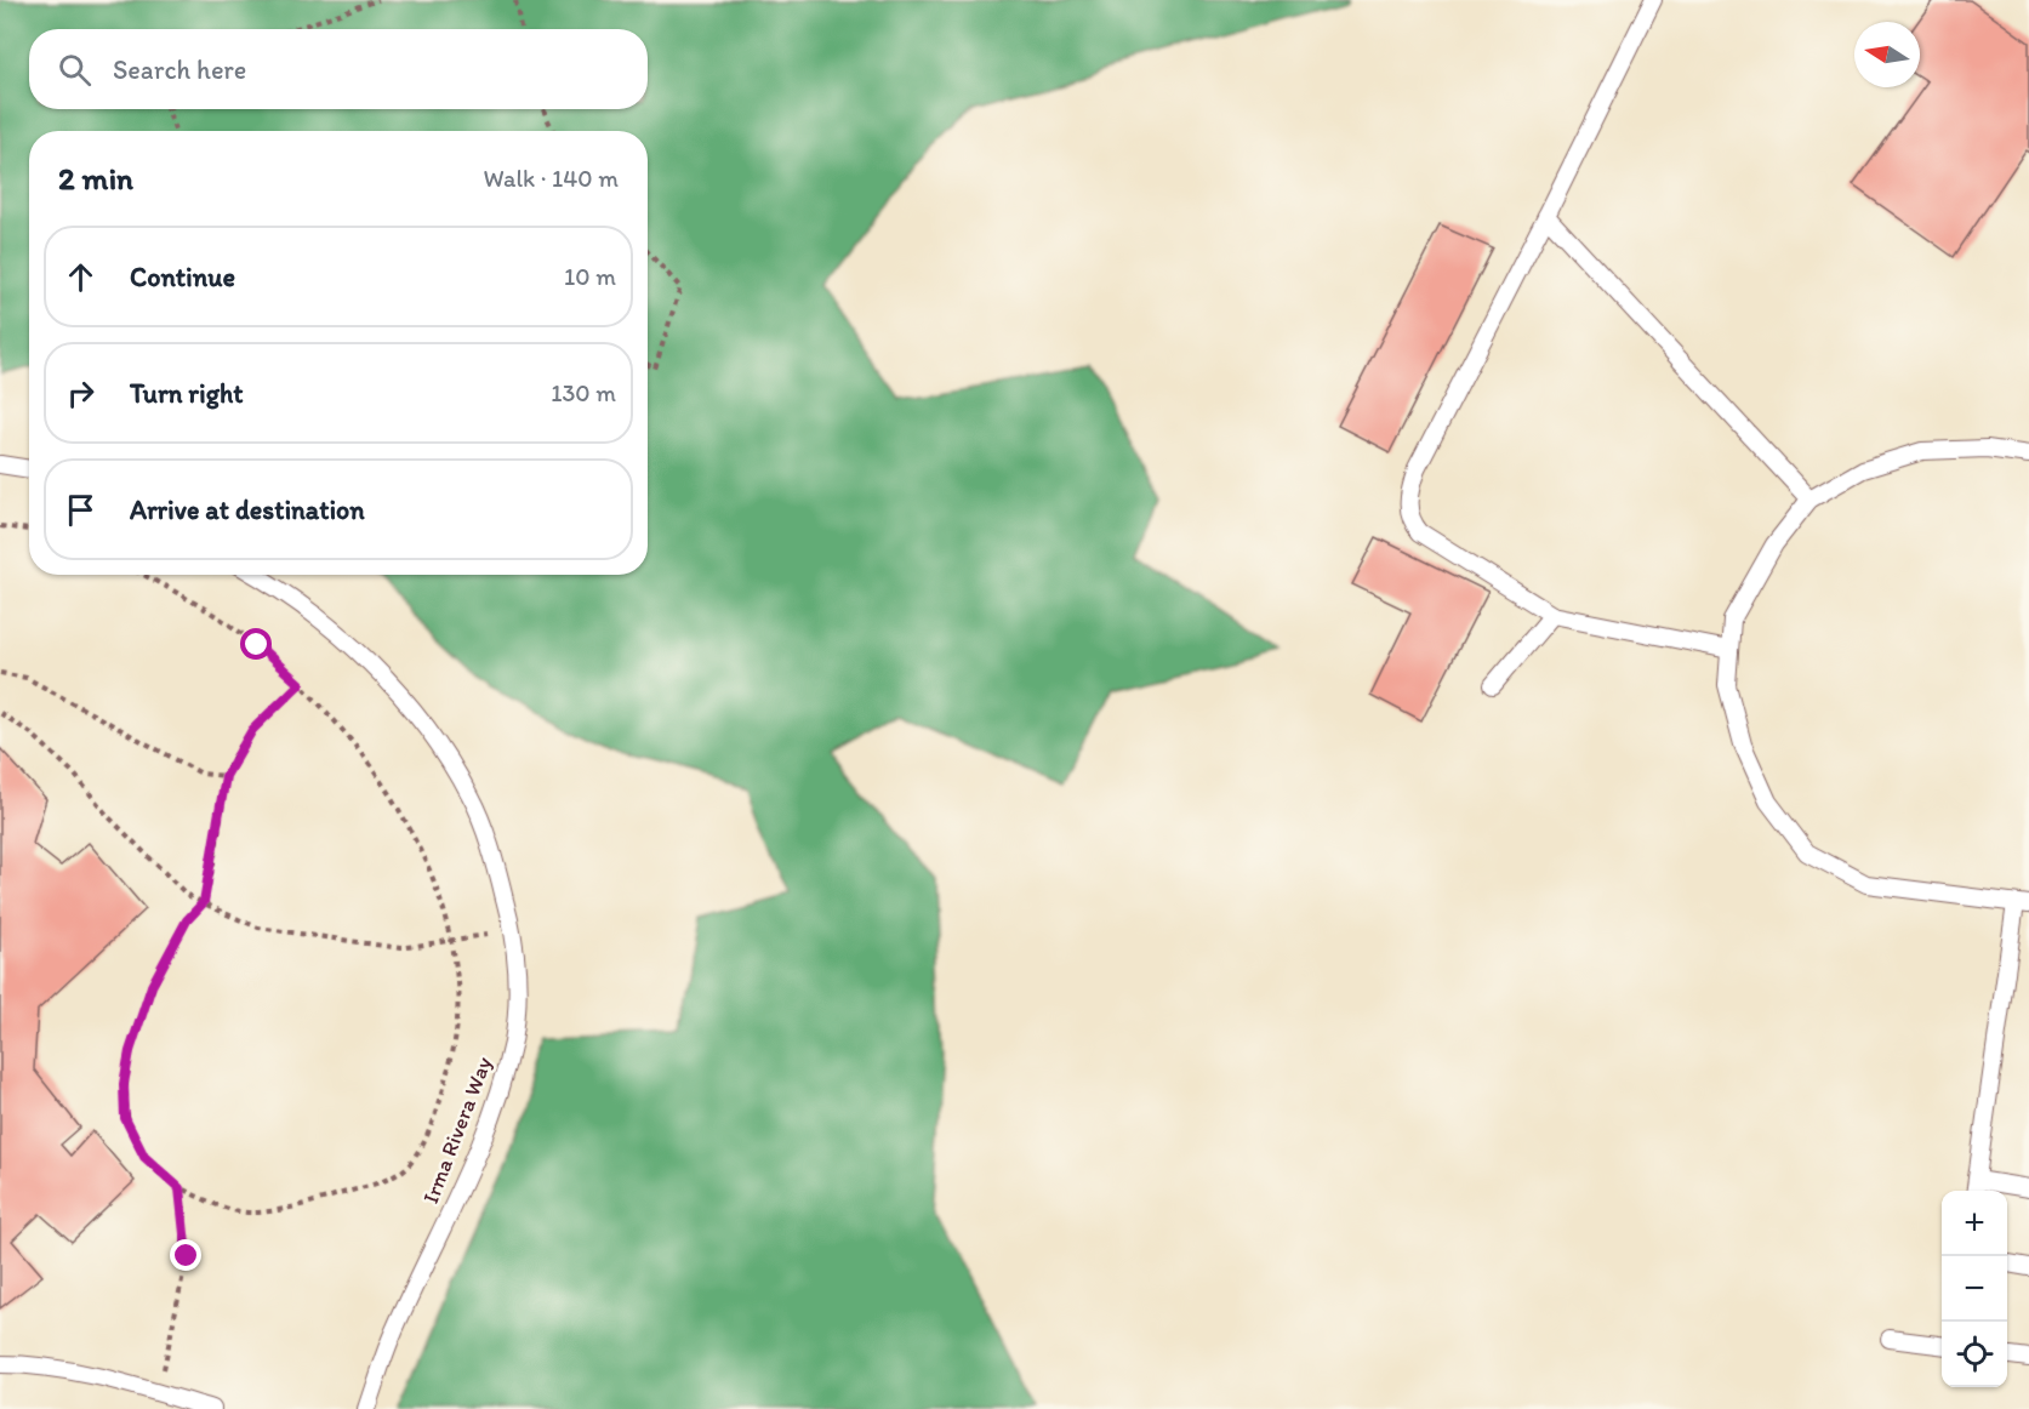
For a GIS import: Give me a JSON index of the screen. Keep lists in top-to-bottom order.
{
  "streets": {
    "lane": ["Irma Rivera Way"]
  },
  "north": "left",
  "page": {
    "search": "Search here",
    "heading": ["2 min", "Walk · 140 m"],
    "list": [
      ["Continue", "10 m"],
      ["Turn right", "130 m"],
      "Arrive at destination"
    ],
    "map_buttons": ["+", "−"]
  }
}
